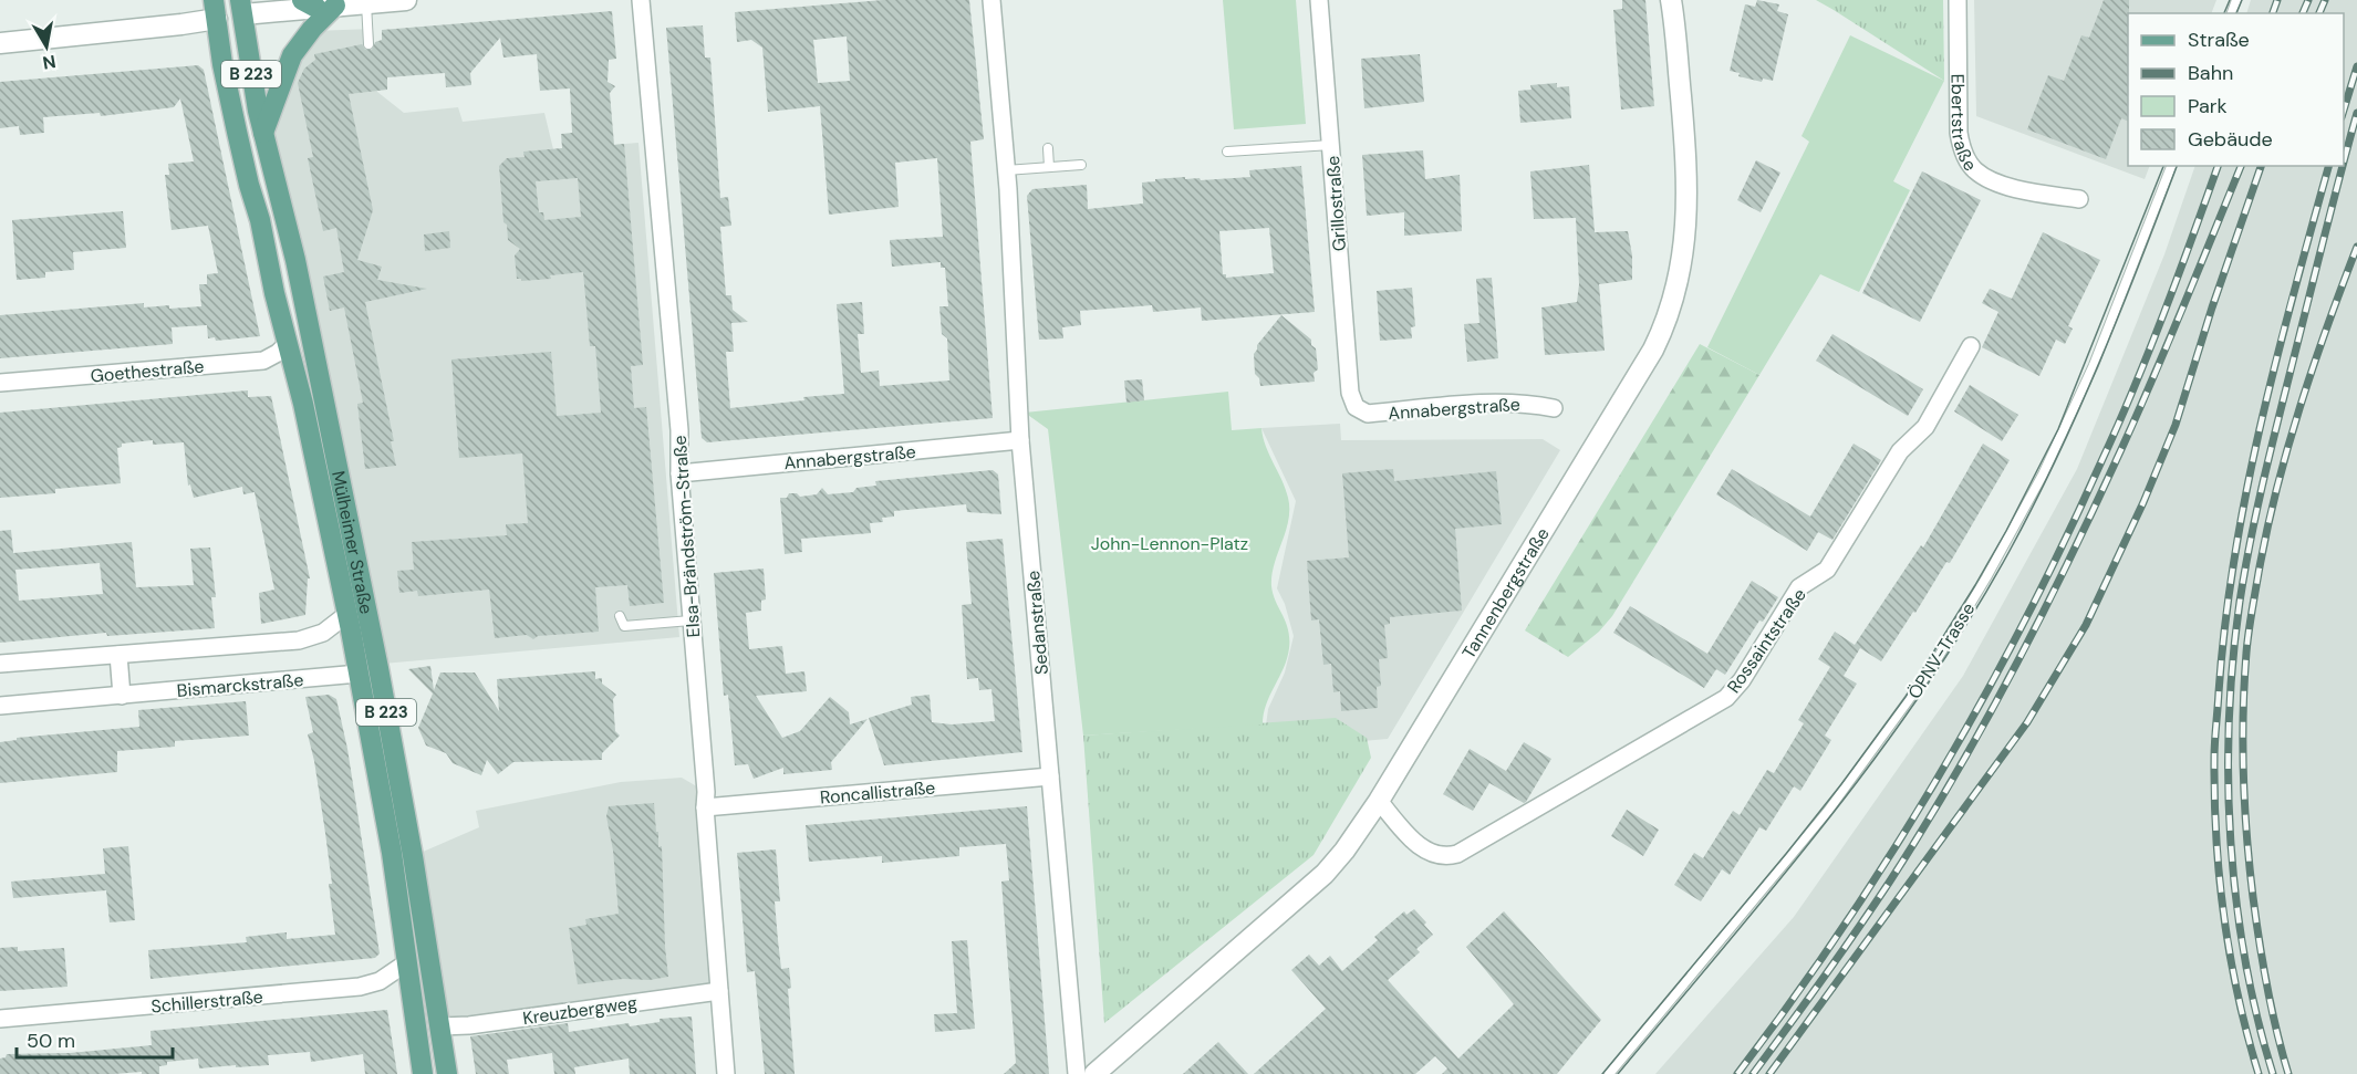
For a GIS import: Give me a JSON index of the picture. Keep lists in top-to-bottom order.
{
  "streets": {
    "main road": ["B 223", "Mülheimer Straße"],
    "street": [
      "Ebertstraße",
      "Grillostraße",
      "Goethestraße",
      "Annabergstraße",
      "Elsa-Brändström-Straße",
      "Tannenbergstraße",
      "Sedanstraße",
      "Rossaintstraße",
      "Bismarckstraße",
      "Roncallistraße",
      "Schillerstraße",
      "Kreuzbergweg"
    ],
    "lane": ["ÖPNV-Trasse"]
  },
  "crossings": [
    ["Grillostraße", "Annabergstraße"],
    ["Goethestraße", "Mülheimer Straße"],
    ["Annabergstraße", "Elsa-Brändström-Straße"],
    ["Annabergstraße", "Sedanstraße"],
    ["Elsa-Brändström-Straße", "Roncallistraße"],
    ["Elsa-Brändström-Straße", "Kreuzbergweg"],
    ["Mülheimer Straße", "Bismarckstraße"],
    ["Mülheimer Straße", "Schillerstraße"],
    ["Mülheimer Straße", "Kreuzbergweg"],
    ["Tannenbergstraße", "Rossaintstraße"],
    ["Sedanstraße", "Roncallistraße"]
  ],
  "parks": ["John-Lennon-Platz"],
  "legend": [
    "Straße",
    "Bahn",
    "Park",
    "Gebäude"
  ],
  "scale_bar": "50 m",
  "north": "bottom"
}
